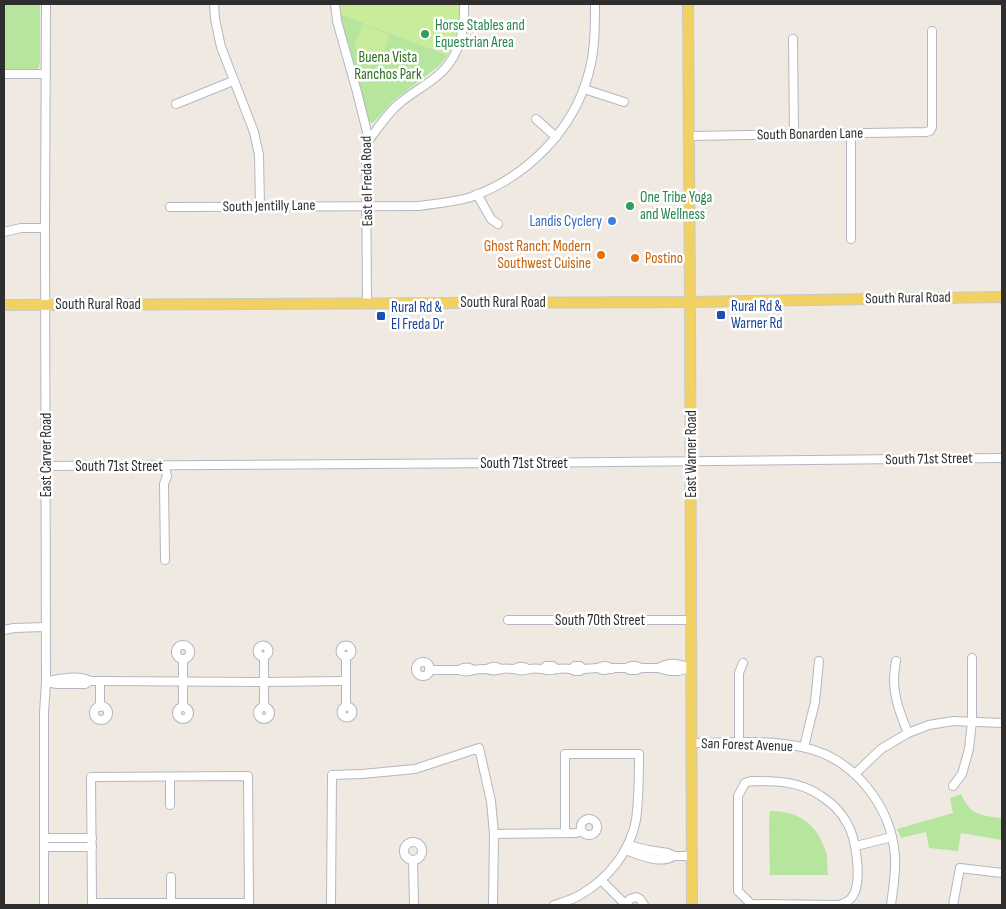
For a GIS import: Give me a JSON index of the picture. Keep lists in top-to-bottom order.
{
  "streets": {
    "main road": ["South Rural Road", "East Warner Road"],
    "street": [
      "South Bonarden Lane",
      "East el Freda Road",
      "South Jentilly Lane",
      "East Carver Road",
      "South 71st Street",
      "South 70th Street",
      "San Forest Avenue"
    ]
  },
  "crossings": [
    ["South Bonarden Lane", "East Warner Road"],
    ["East el Freda Road", "South Jentilly Lane"],
    ["East el Freda Road", "South Rural Road"],
    ["South Rural Road", "East Warner Road"],
    ["South Rural Road", "East Carver Road"],
    ["East Warner Road", "South 71st Street"],
    ["East Warner Road", "South 70th Street"],
    ["East Warner Road", "San Forest Avenue"],
    ["East Carver Road", "South 71st Street"]
  ],
  "parks": ["Buena Vista Ranchos Park"],
  "places": {
    "other": [
      "Horse Stables and Equestrian Area",
      "One Tribe Yoga and Wellness",
      "Landis Cyclery",
      "Ghost Ranch: Modern Southwest Cuisine",
      "Postino"
    ],
    "transit": ["Rural Rd & Warner Rd", "Rural Rd & El Freda Dr"]
  }
}
